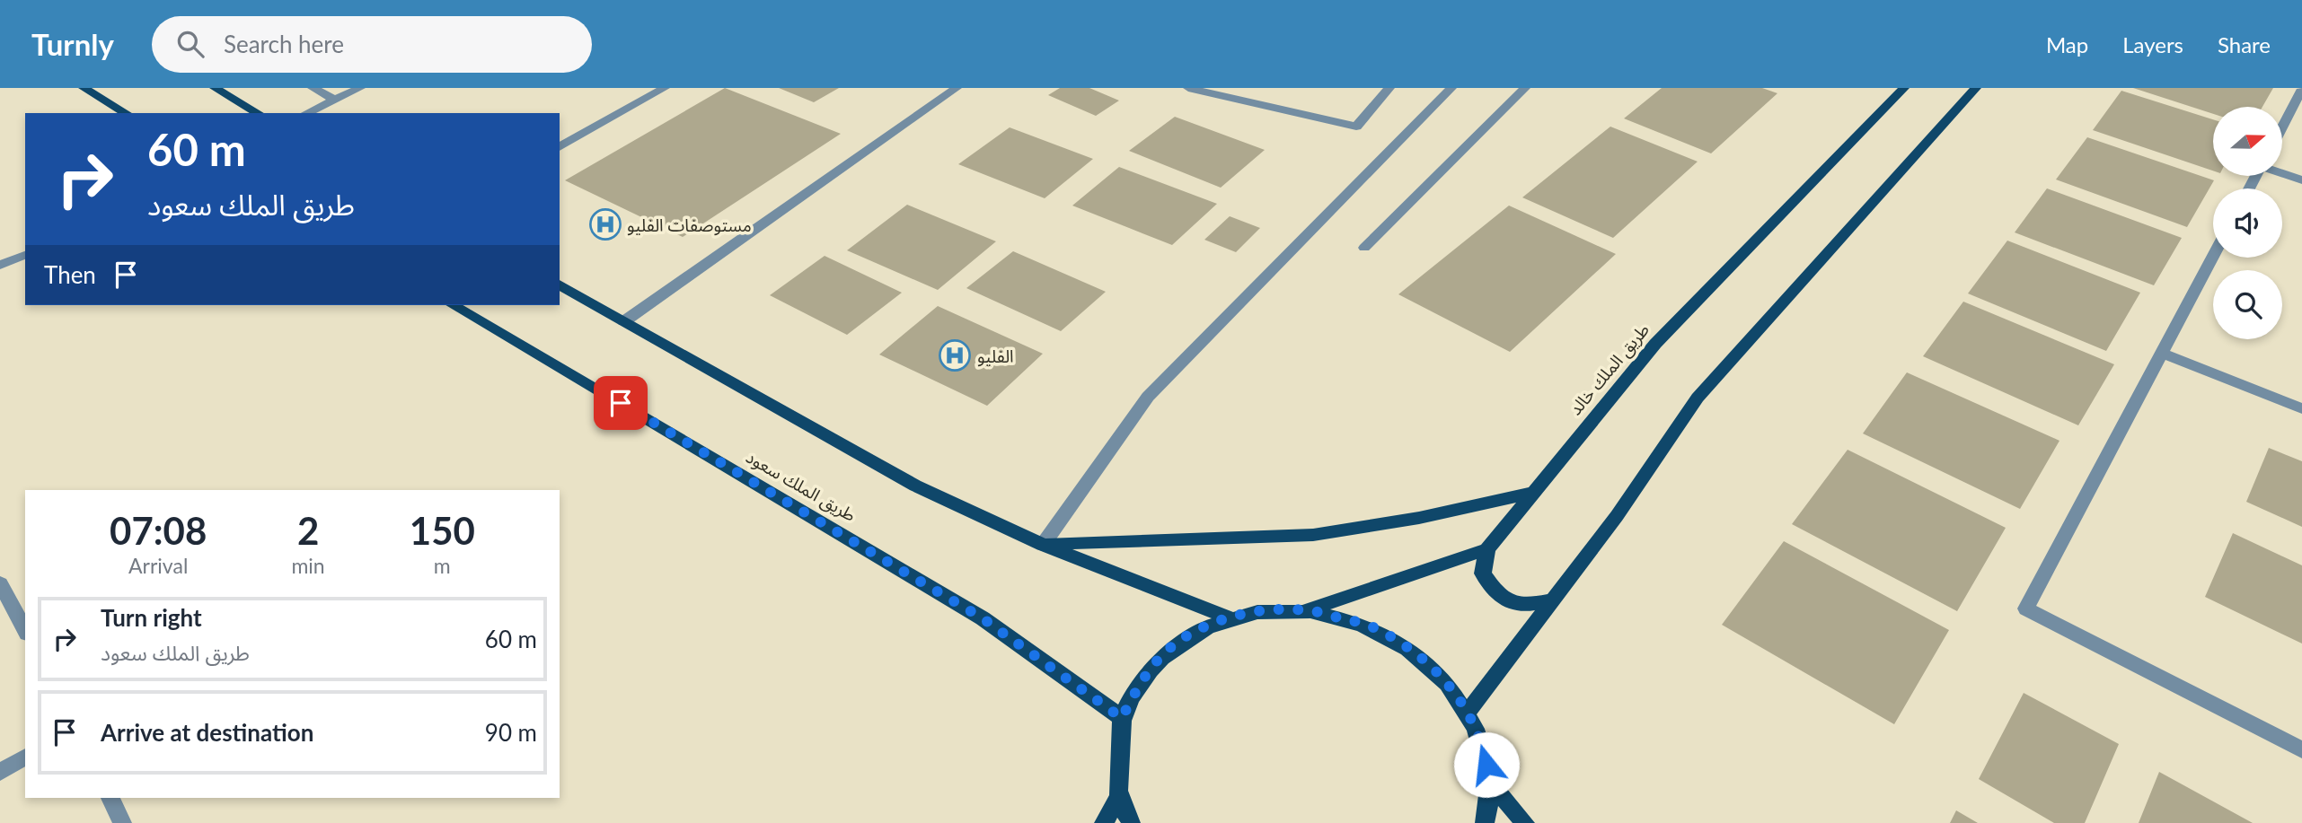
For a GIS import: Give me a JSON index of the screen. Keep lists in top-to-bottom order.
{
  "streets": {
    "main road": ["طريق الملك خالد", "طريق الملك سعود"]
  },
  "places": {
    "hospital": ["مستوصفات الفليو", "الفليو"]
  },
  "north": "right",
  "page": {
    "header": "Turnly",
    "search": "Search here",
    "nav": ["Map", "Layers", "Share"],
    "turn": ["60 m", "طريق الملك سعود"],
    "then": "Then",
    "eta": [
      "07:08",
      "Arrival",
      "2",
      "min",
      "150",
      "m"
    ],
    "list": [
      {
        "name": "Turn right",
        "note": "طريق الملك سعود",
        "value": "60 m"
      },
      {
        "name": "Arrive at destination",
        "value": "90 m"
      }
    ]
  }
}
